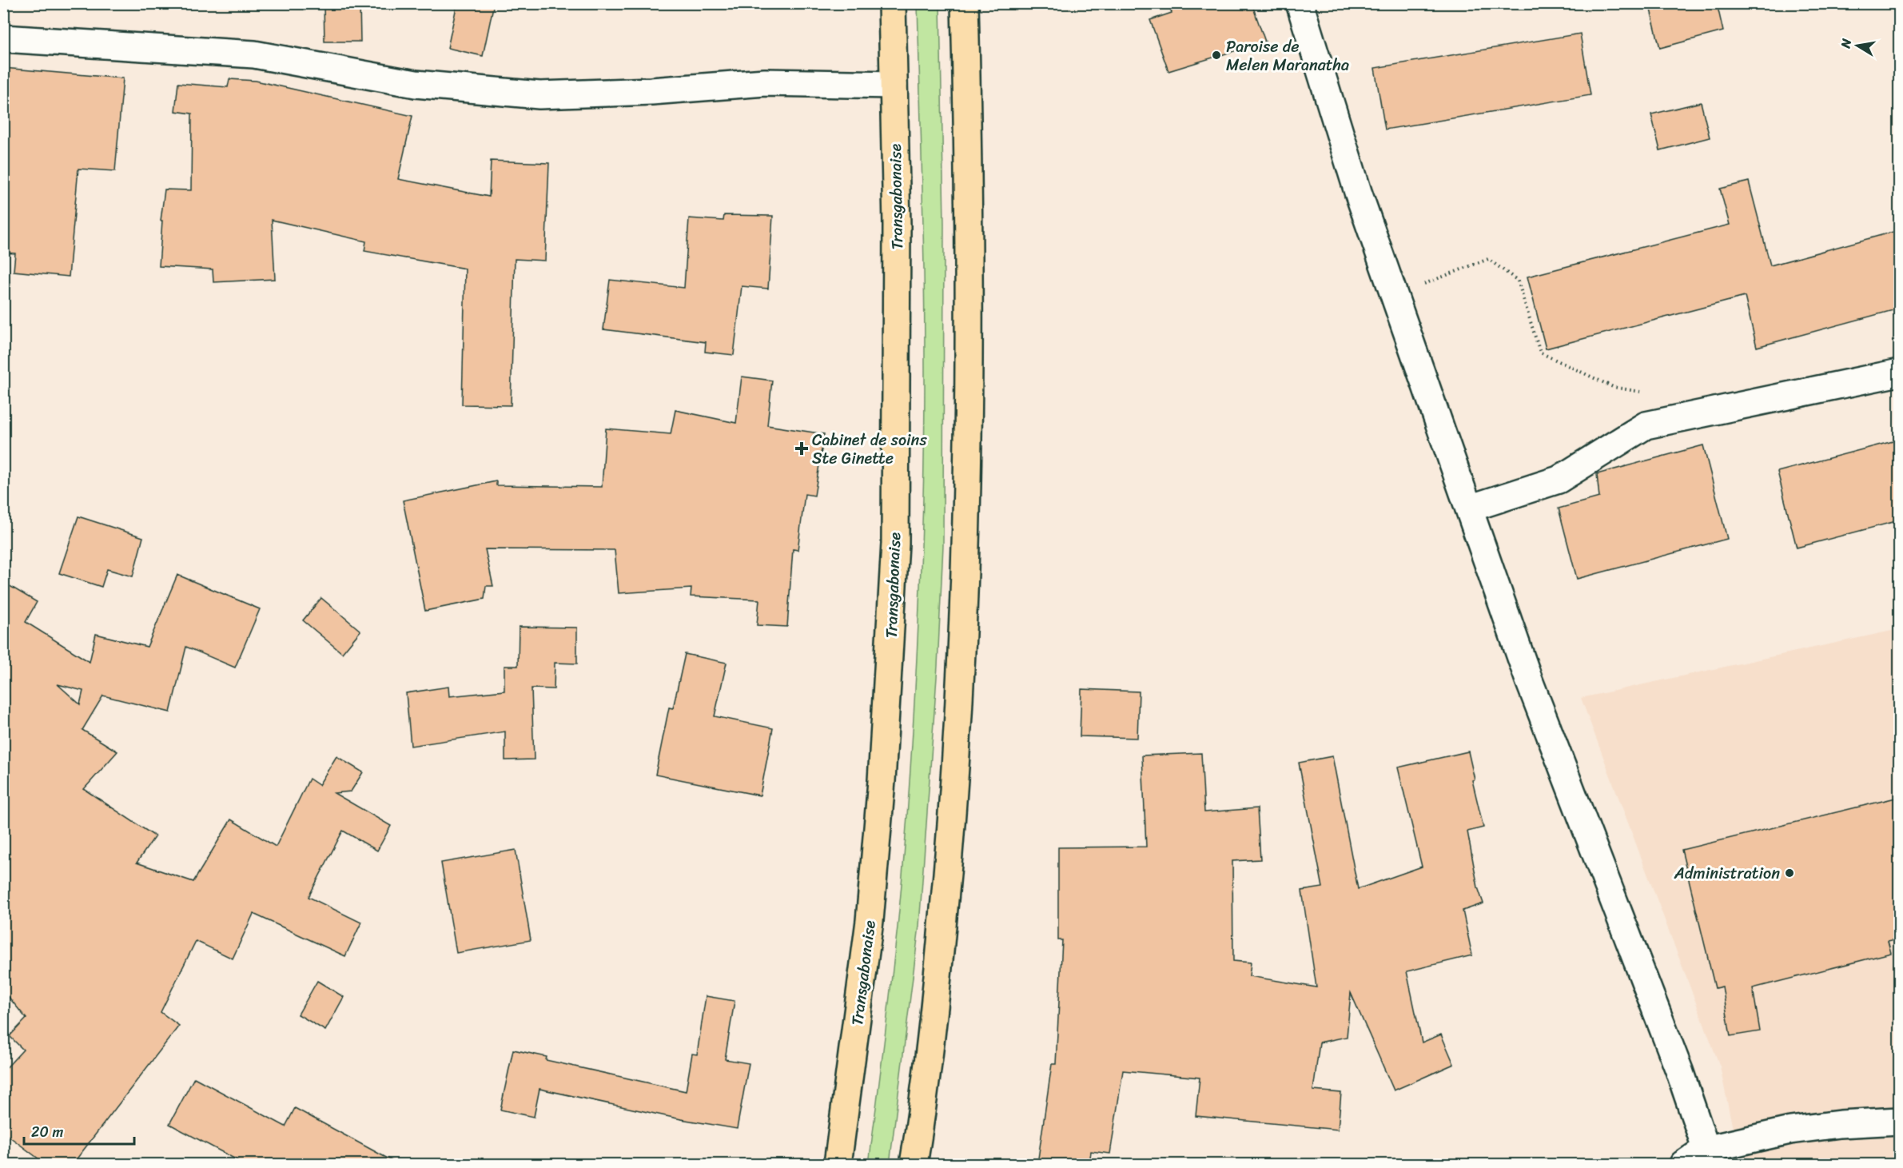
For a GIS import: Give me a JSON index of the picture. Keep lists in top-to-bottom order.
{
  "streets": {
    "highway": ["Transgabonaise"]
  },
  "places": {
    "other": ["Paroise de Melen Maranatha", "Administration"],
    "health": ["Cabinet de soins Ste Ginette"]
  },
  "scale_bar": "20 m",
  "north": "left"
}
